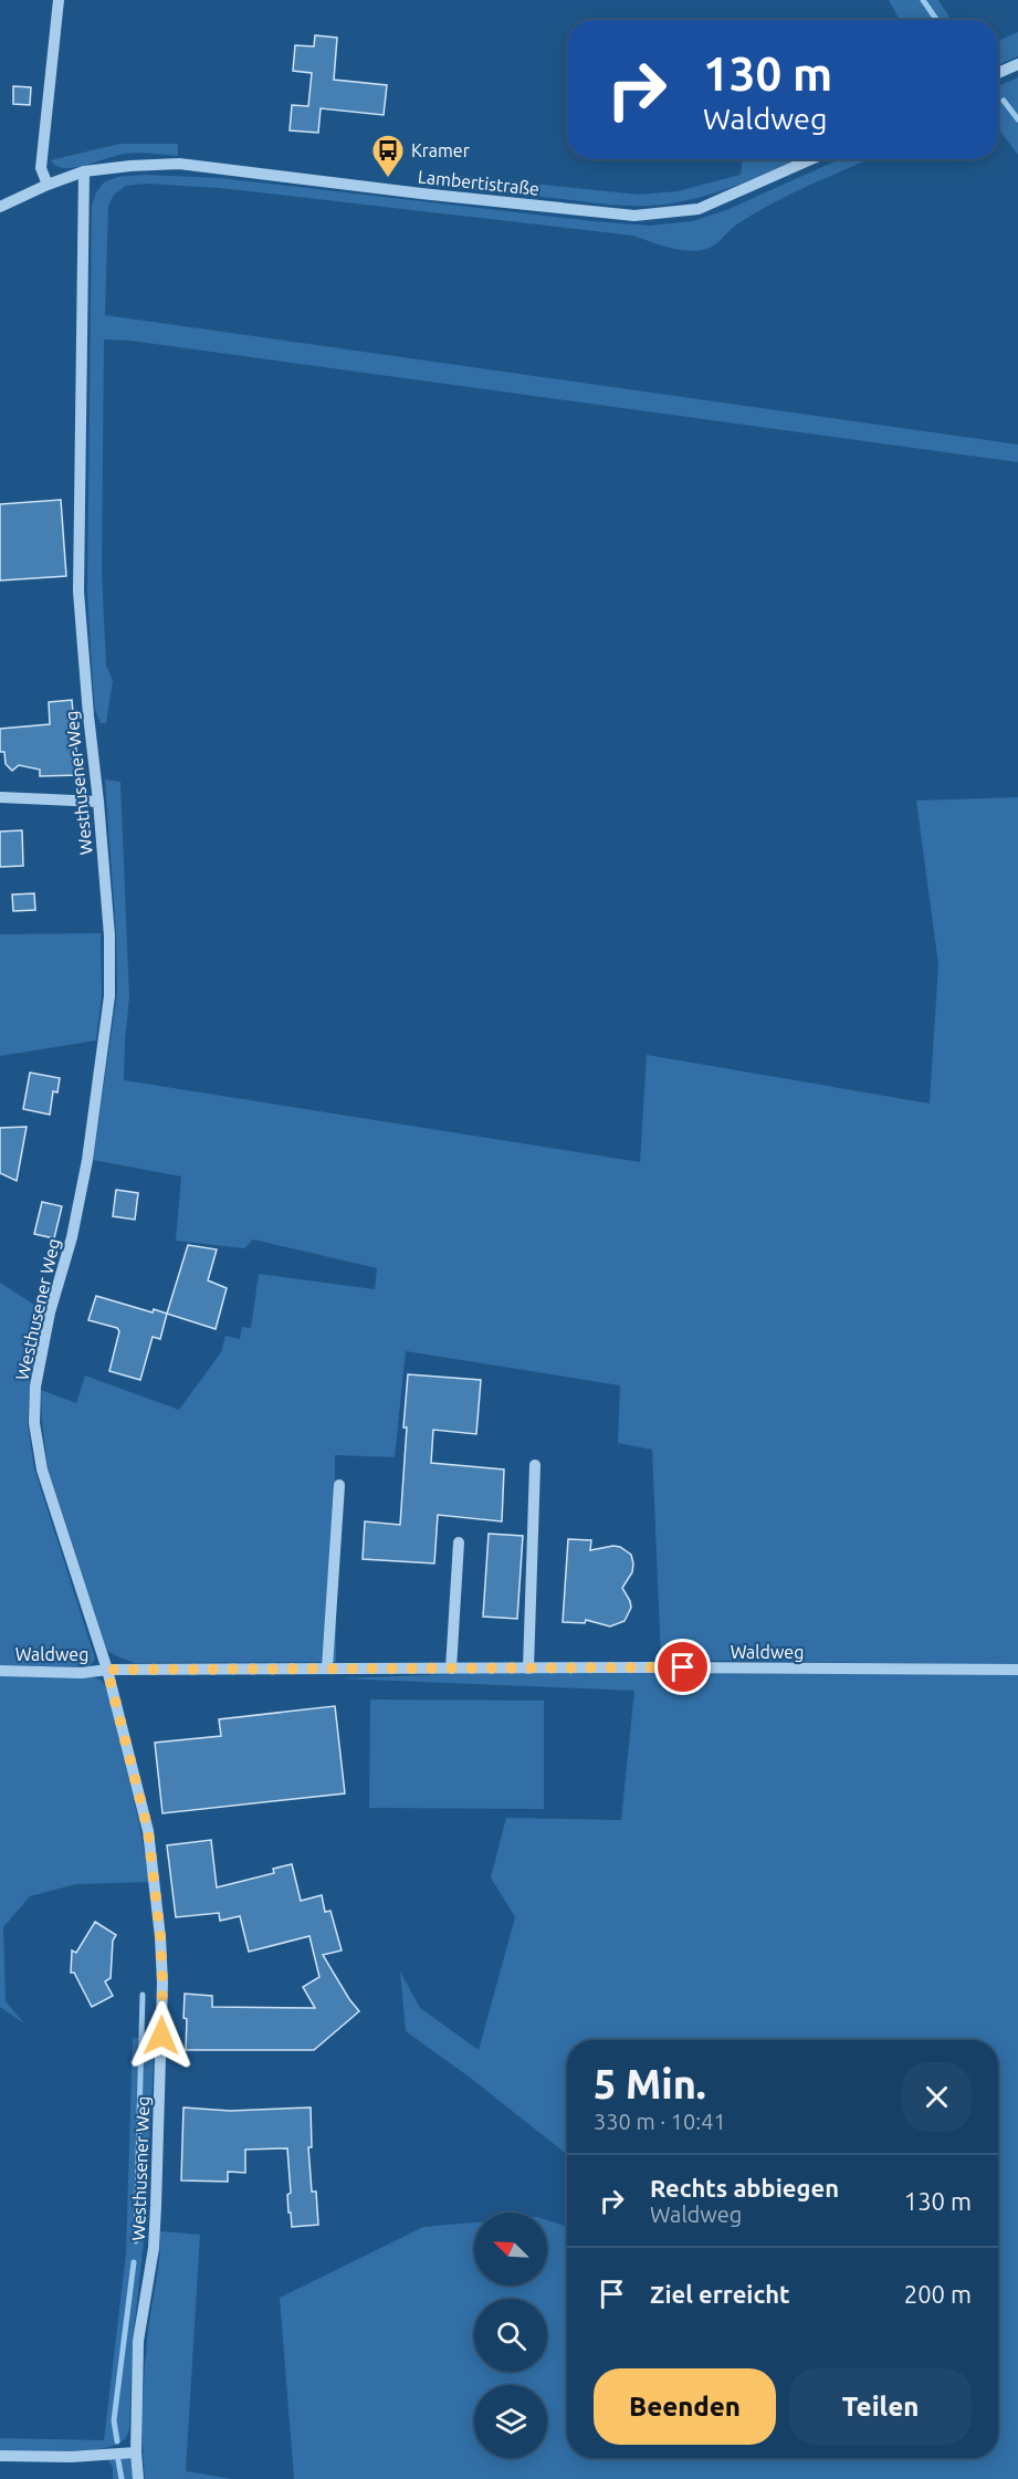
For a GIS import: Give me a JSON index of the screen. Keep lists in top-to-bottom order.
{
  "streets": {
    "street": ["Lambertistraße", "Westhusener Weg", "Waldweg"]
  },
  "crossings": [
    ["Lambertistraße", "Westhusener Weg"],
    ["Westhusener Weg", "Waldweg"]
  ],
  "places": {
    "bus stop": ["Kramer"]
  },
  "north": "top left",
  "page": {
    "turn": ["130 m", "Waldweg"],
    "heading": ["5 Min.", "330 m · 10:41"],
    "list": [
      {
        "name": "Rechts abbiegen",
        "note": "Waldweg",
        "value": "130 m"
      },
      {
        "name": "Ziel erreicht",
        "value": "200 m"
      }
    ],
    "buttons": ["Beenden", "Teilen"]
  }
}
